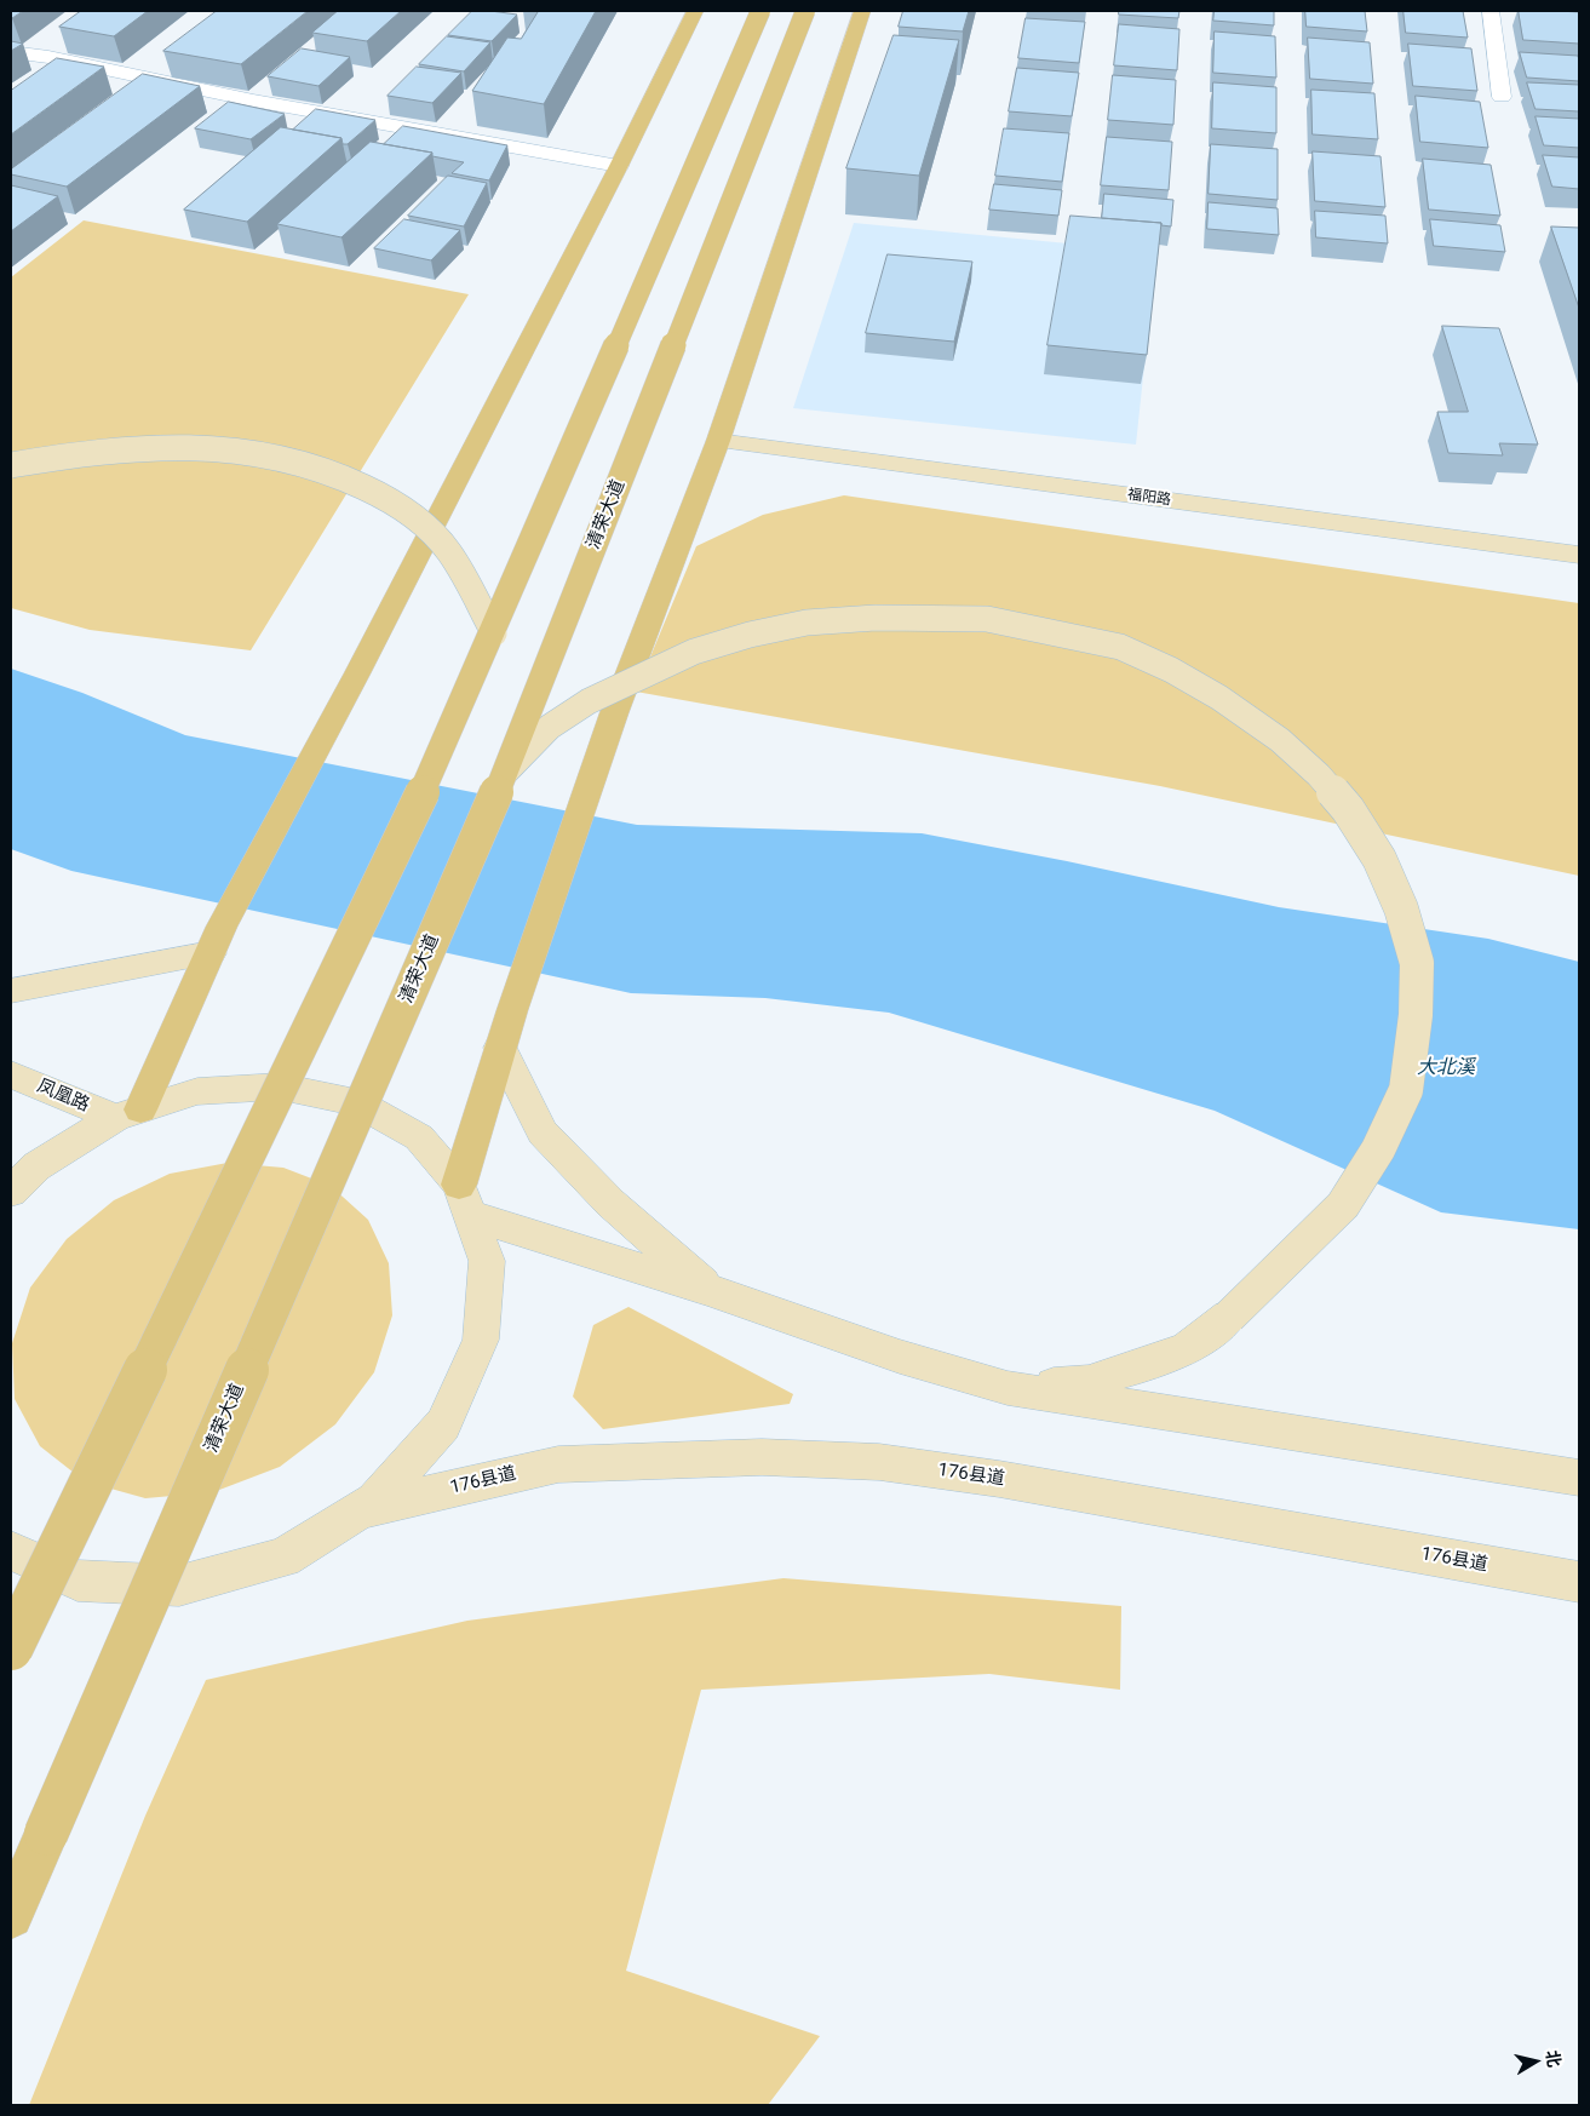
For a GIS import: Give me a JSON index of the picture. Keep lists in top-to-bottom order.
{
  "streets": {
    "main road": ["清荣大道"],
    "street": ["福阳路", "凤凰路", "176县道"]
  },
  "water": ["大北溪"],
  "north": "right"
}
